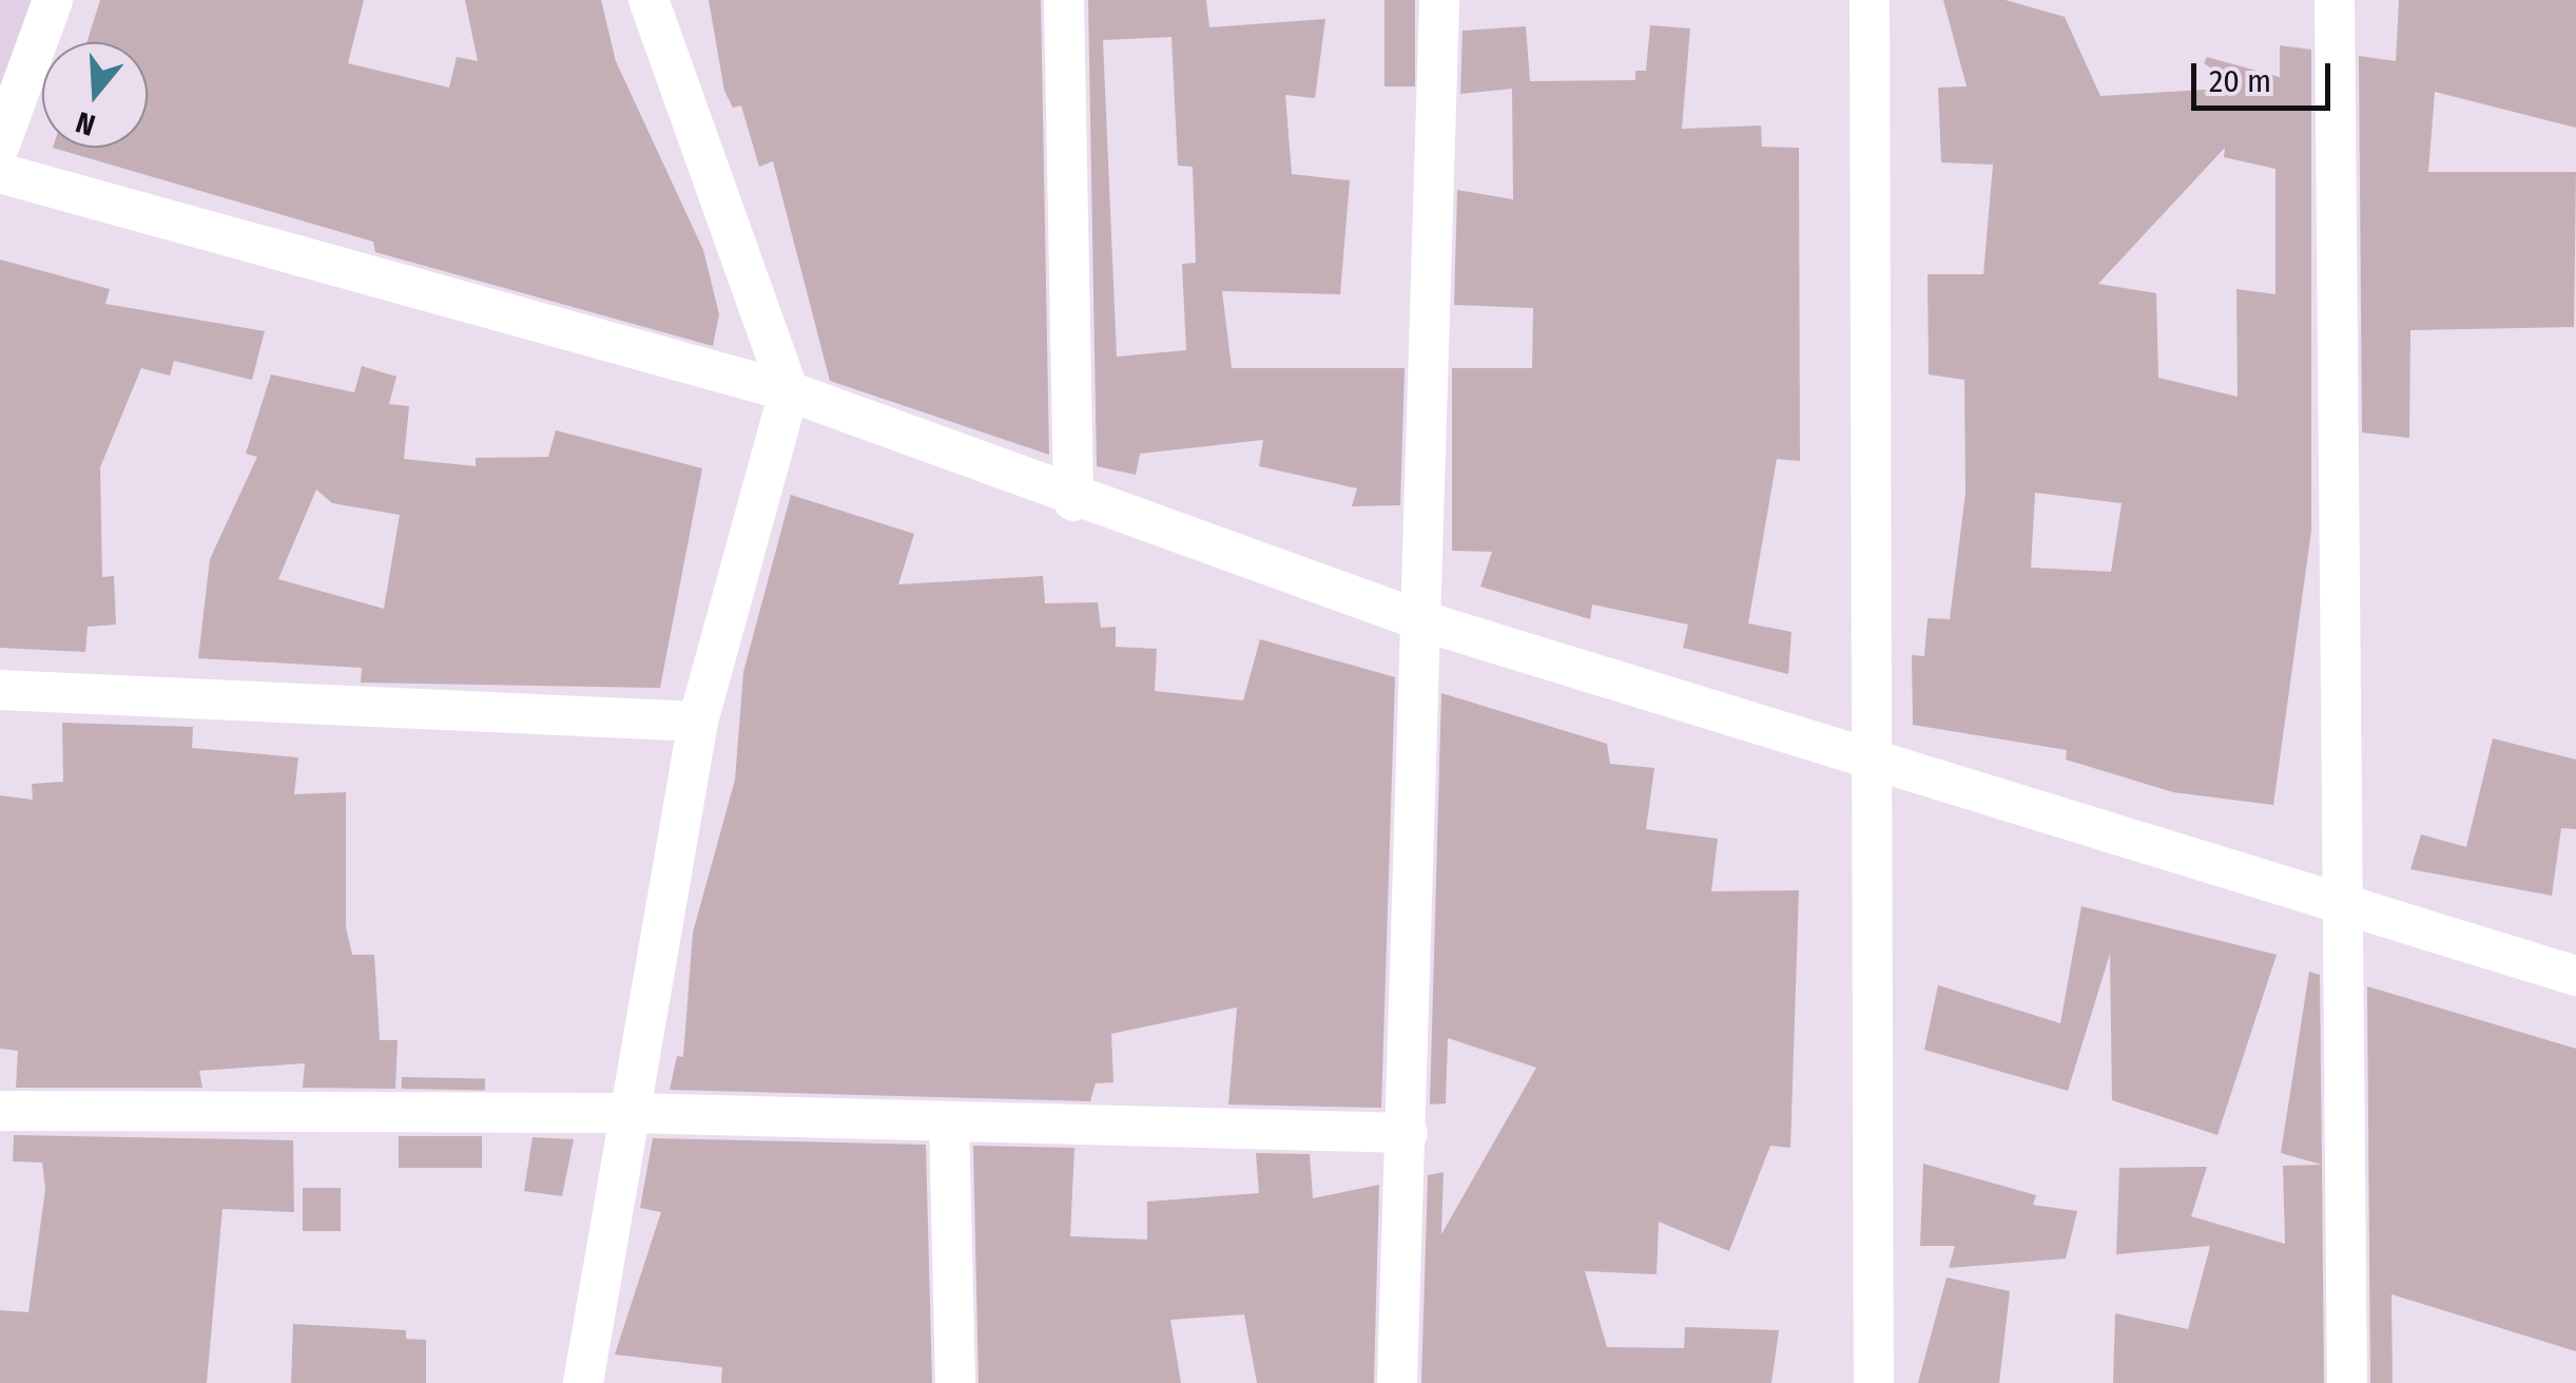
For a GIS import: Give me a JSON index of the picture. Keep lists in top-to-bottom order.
{
  "scale_bar": "20 m",
  "north": "bottom"
}
